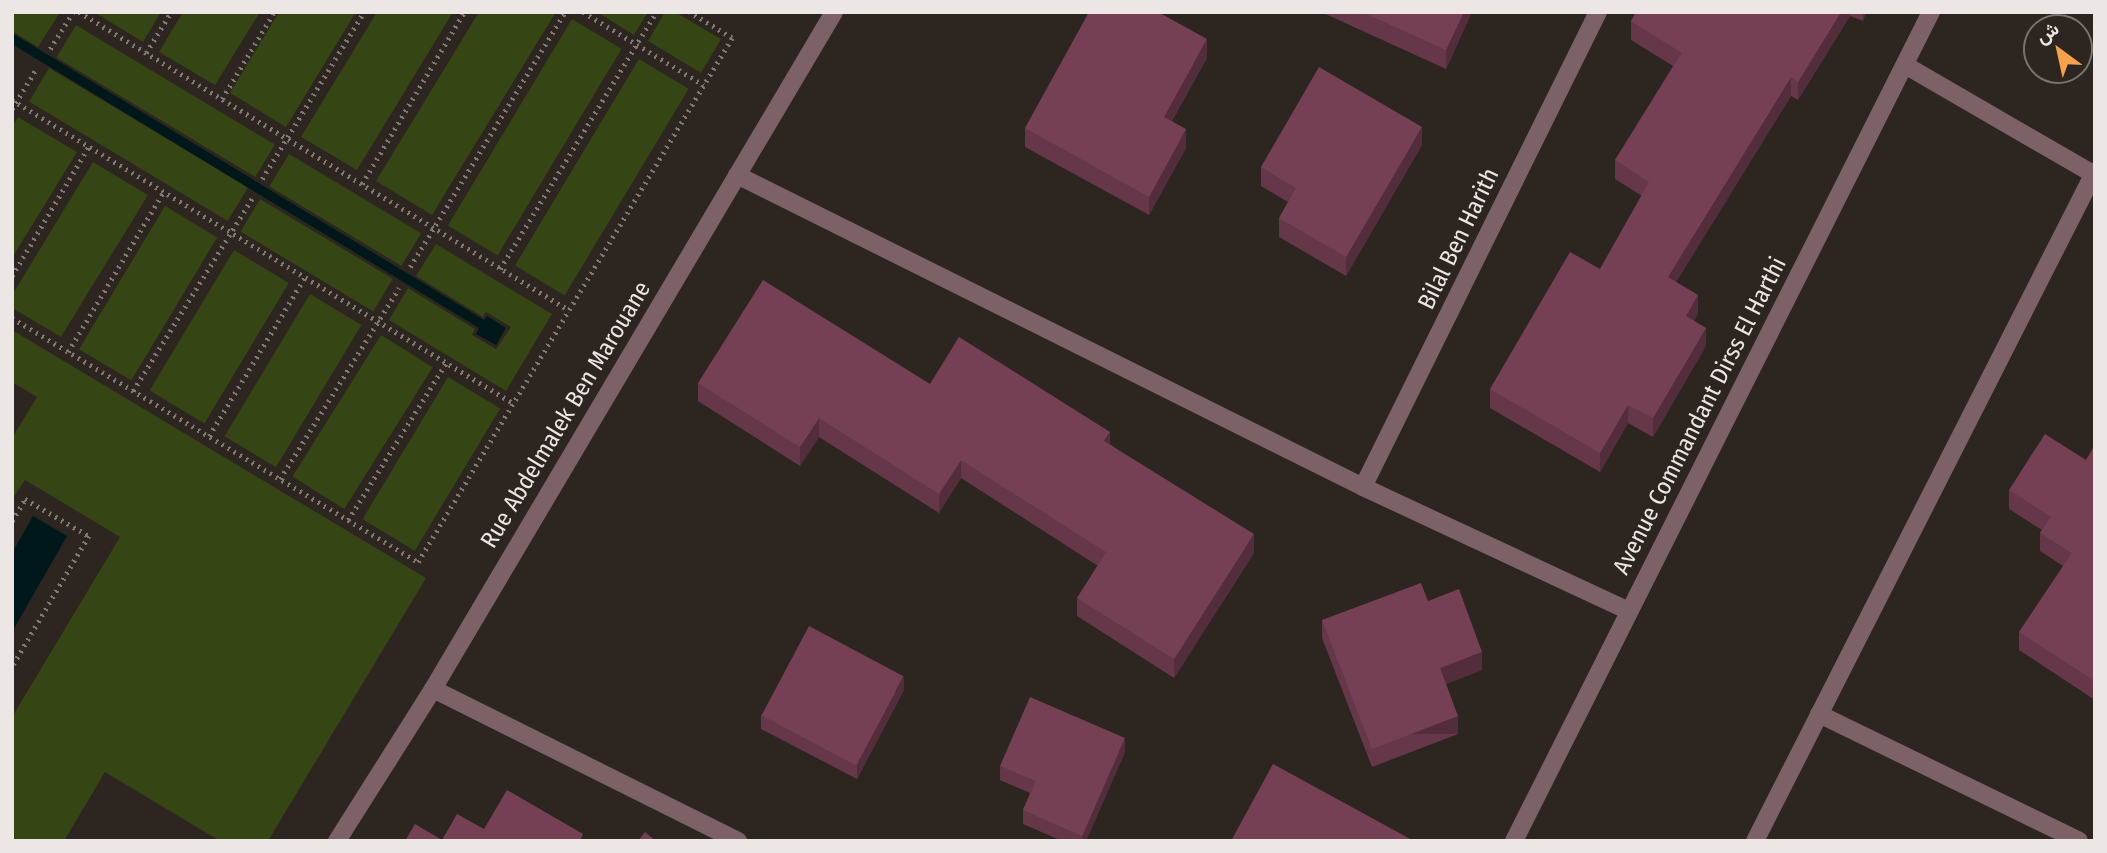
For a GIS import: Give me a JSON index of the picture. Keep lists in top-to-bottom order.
{
  "streets": {
    "street": ["Bilal Ben Harith", "Rue Abdelmalek Ben Marouane", "Avenue Commandant Dirss El Harthi"]
  },
  "north": "top left"
}
